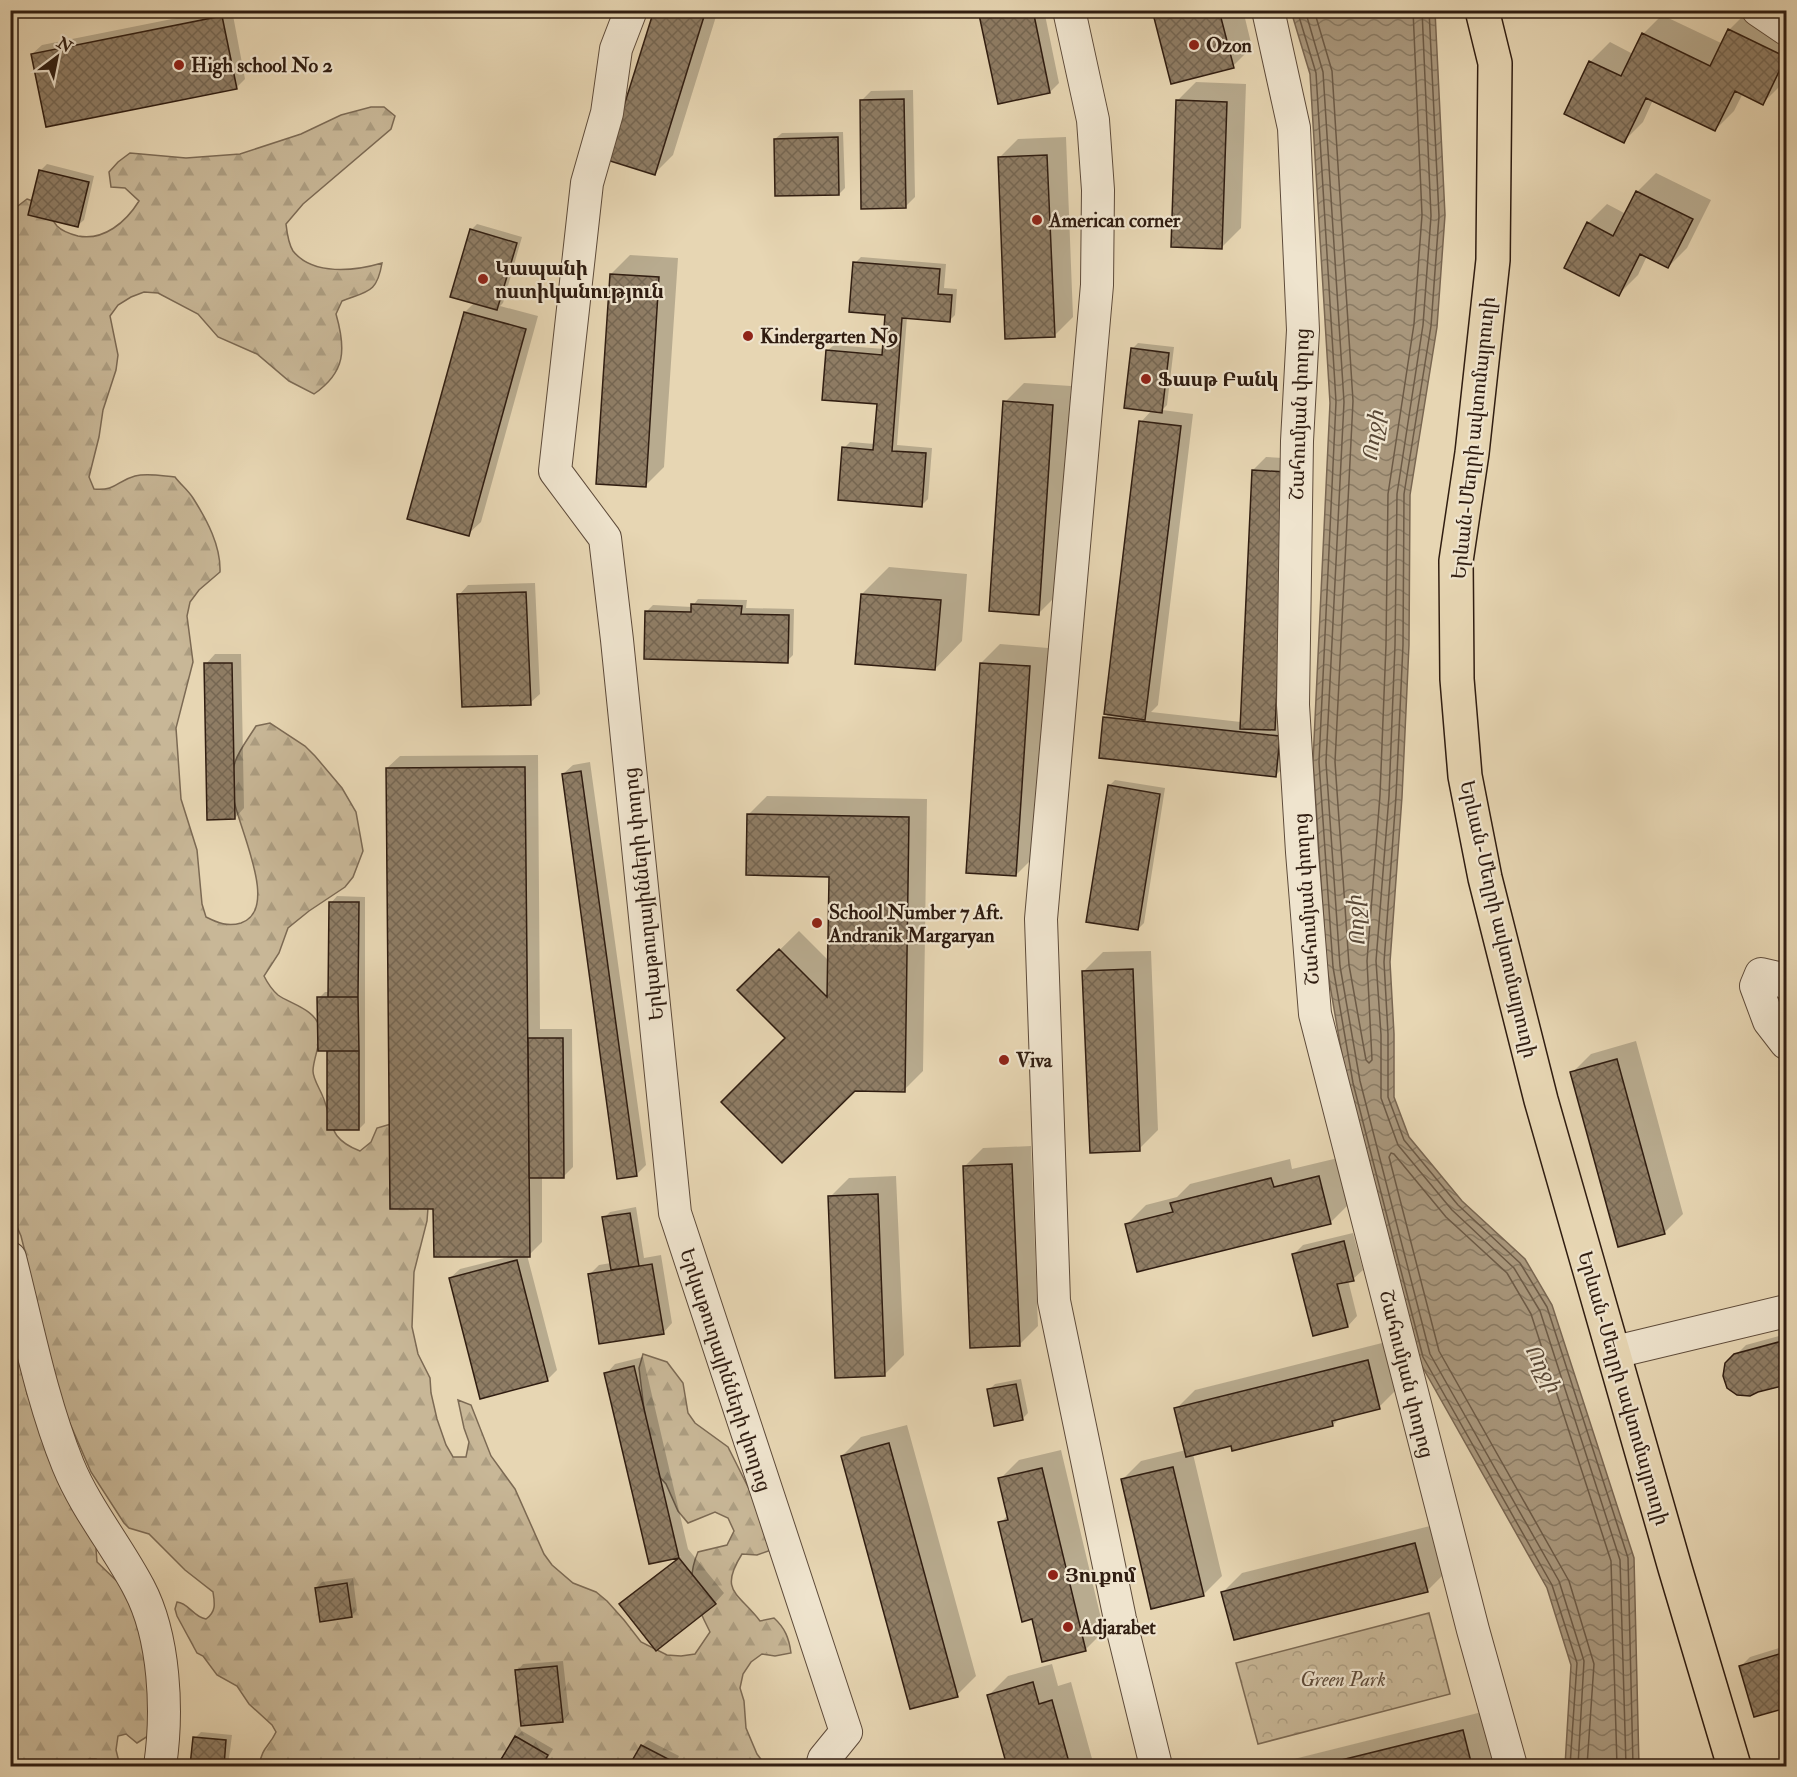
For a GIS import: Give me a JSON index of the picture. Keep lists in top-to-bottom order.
{
  "streets": {
    "highway": ["Երևան-Մեղրի ավտոմայրուղի"],
    "street": ["Շահումյան փողոց", "Երկաթուղայինների փողոց"]
  },
  "water": ["Ողջի"],
  "parks": ["Green Park"],
  "places": [
    "Ozon",
    "High school No 2",
    "American corner",
    "Կապանի ոստիկանություն",
    "Kindergarten N9",
    "Ֆասթ Բանկ",
    "School Number 7 Aft. Andranik Margaryan",
    "Viva",
    "Յուքոմ",
    "Adjarabet"
  ],
  "north": "top right"
}
